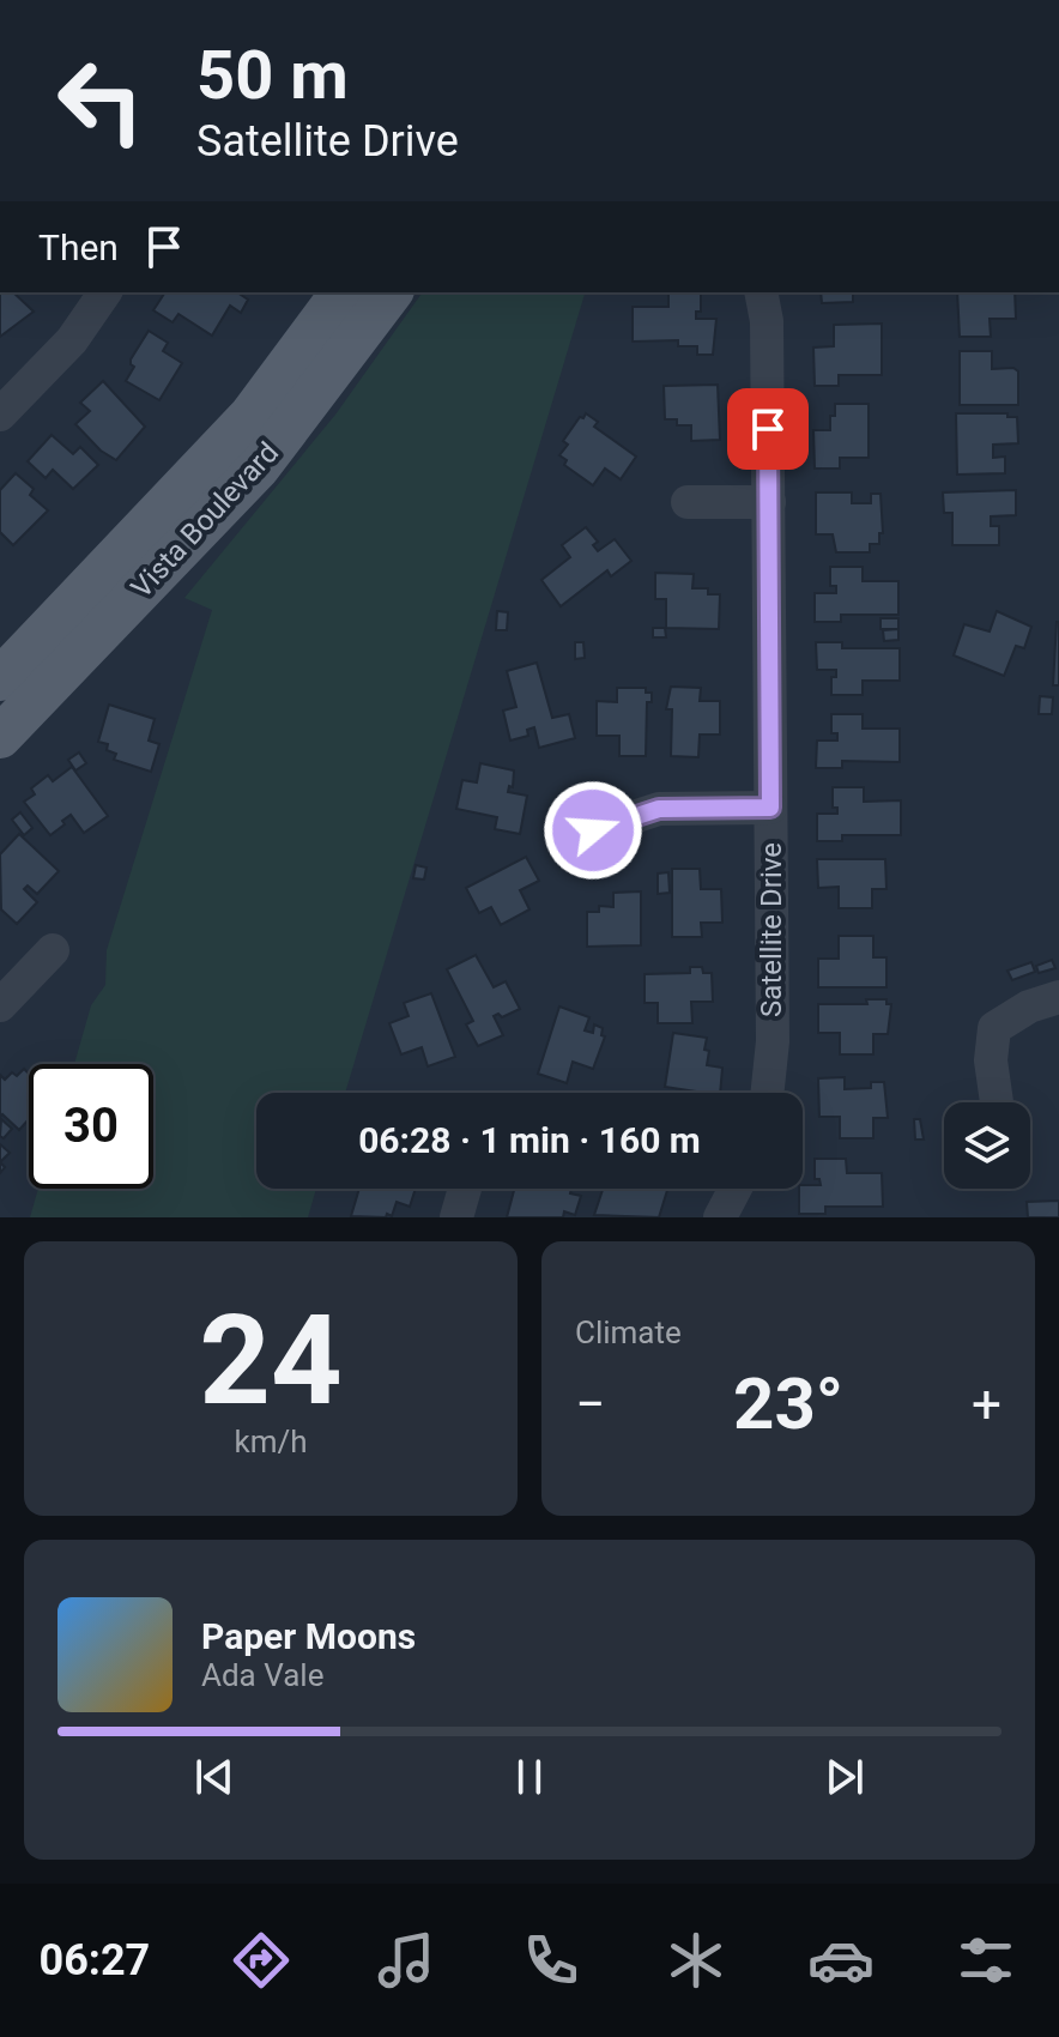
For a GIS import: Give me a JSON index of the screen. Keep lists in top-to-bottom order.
{
  "streets": {
    "main road": ["Vista Boulevard"],
    "street": ["Satellite Drive"]
  },
  "page": {
    "turn": ["50 m", "Satellite Drive"],
    "then": "Then",
    "limit": "30",
    "trip": "06:28 · 1 min · 160 m",
    "tile": [
      ["24", "km/h"],
      "Climate"
    ],
    "heat": ["−", "23°", "+"],
    "song": ["Paper Moons", "Ada Vale"],
    "tabs": "06:27"
  }
}
